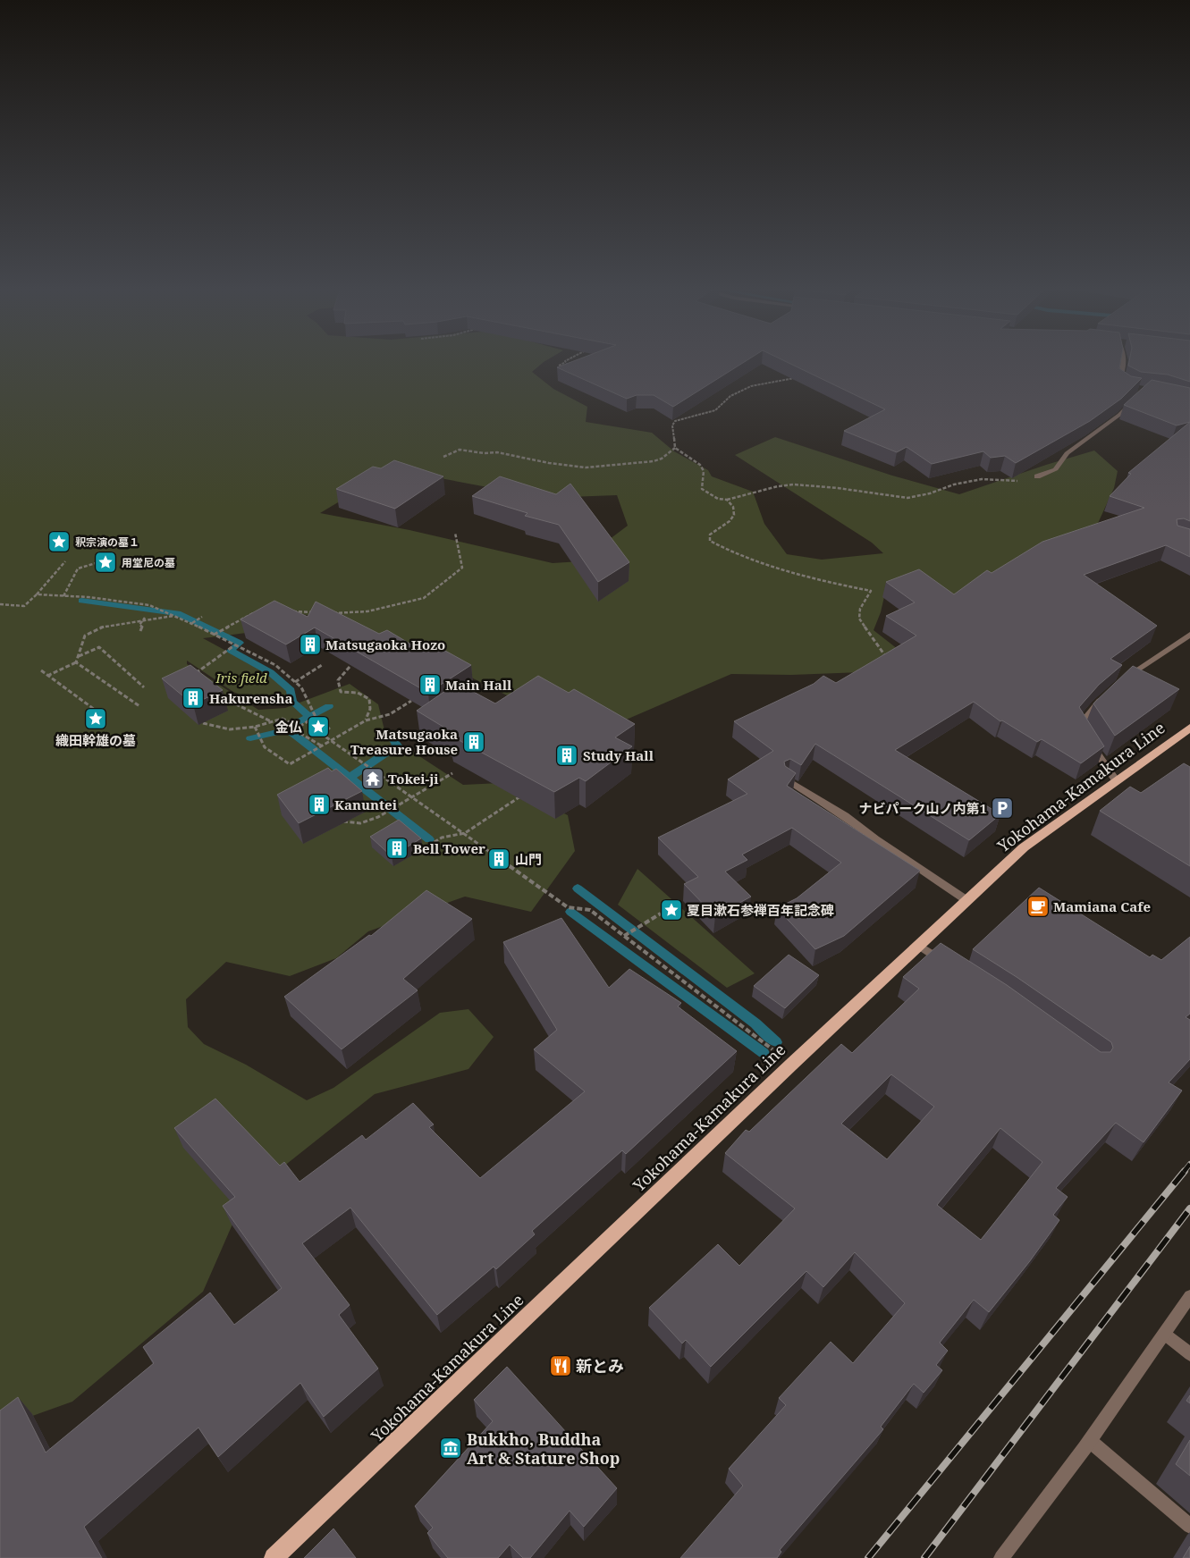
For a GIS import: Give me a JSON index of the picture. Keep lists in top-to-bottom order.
{
  "streets": {
    "main road": ["Yokohama-Kamakura Line"]
  },
  "parks": ["Iris field"],
  "places": {
    "place": [
      "釈宗演の墓１",
      "用堂尼の墓",
      "織田幹雄の墓",
      "金仏",
      "夏目漱石参禅百年記念碑"
    ],
    "building": [
      "Matsugaoka Hozo",
      "Main Hall",
      "Hakurensha",
      "Matsugaoka Treasure House",
      "Study Hall",
      "Kanuntei",
      "Bell Tower",
      "山門"
    ],
    "temple": ["Tokei-ji"],
    "parking": ["ナビパーク山ノ内第1"],
    "cafe": ["Mamiana Cafe"],
    "restaurant": ["新とみ"],
    "museum": ["Bukkho, Buddha Art & Stature Shop"]
  }
}
